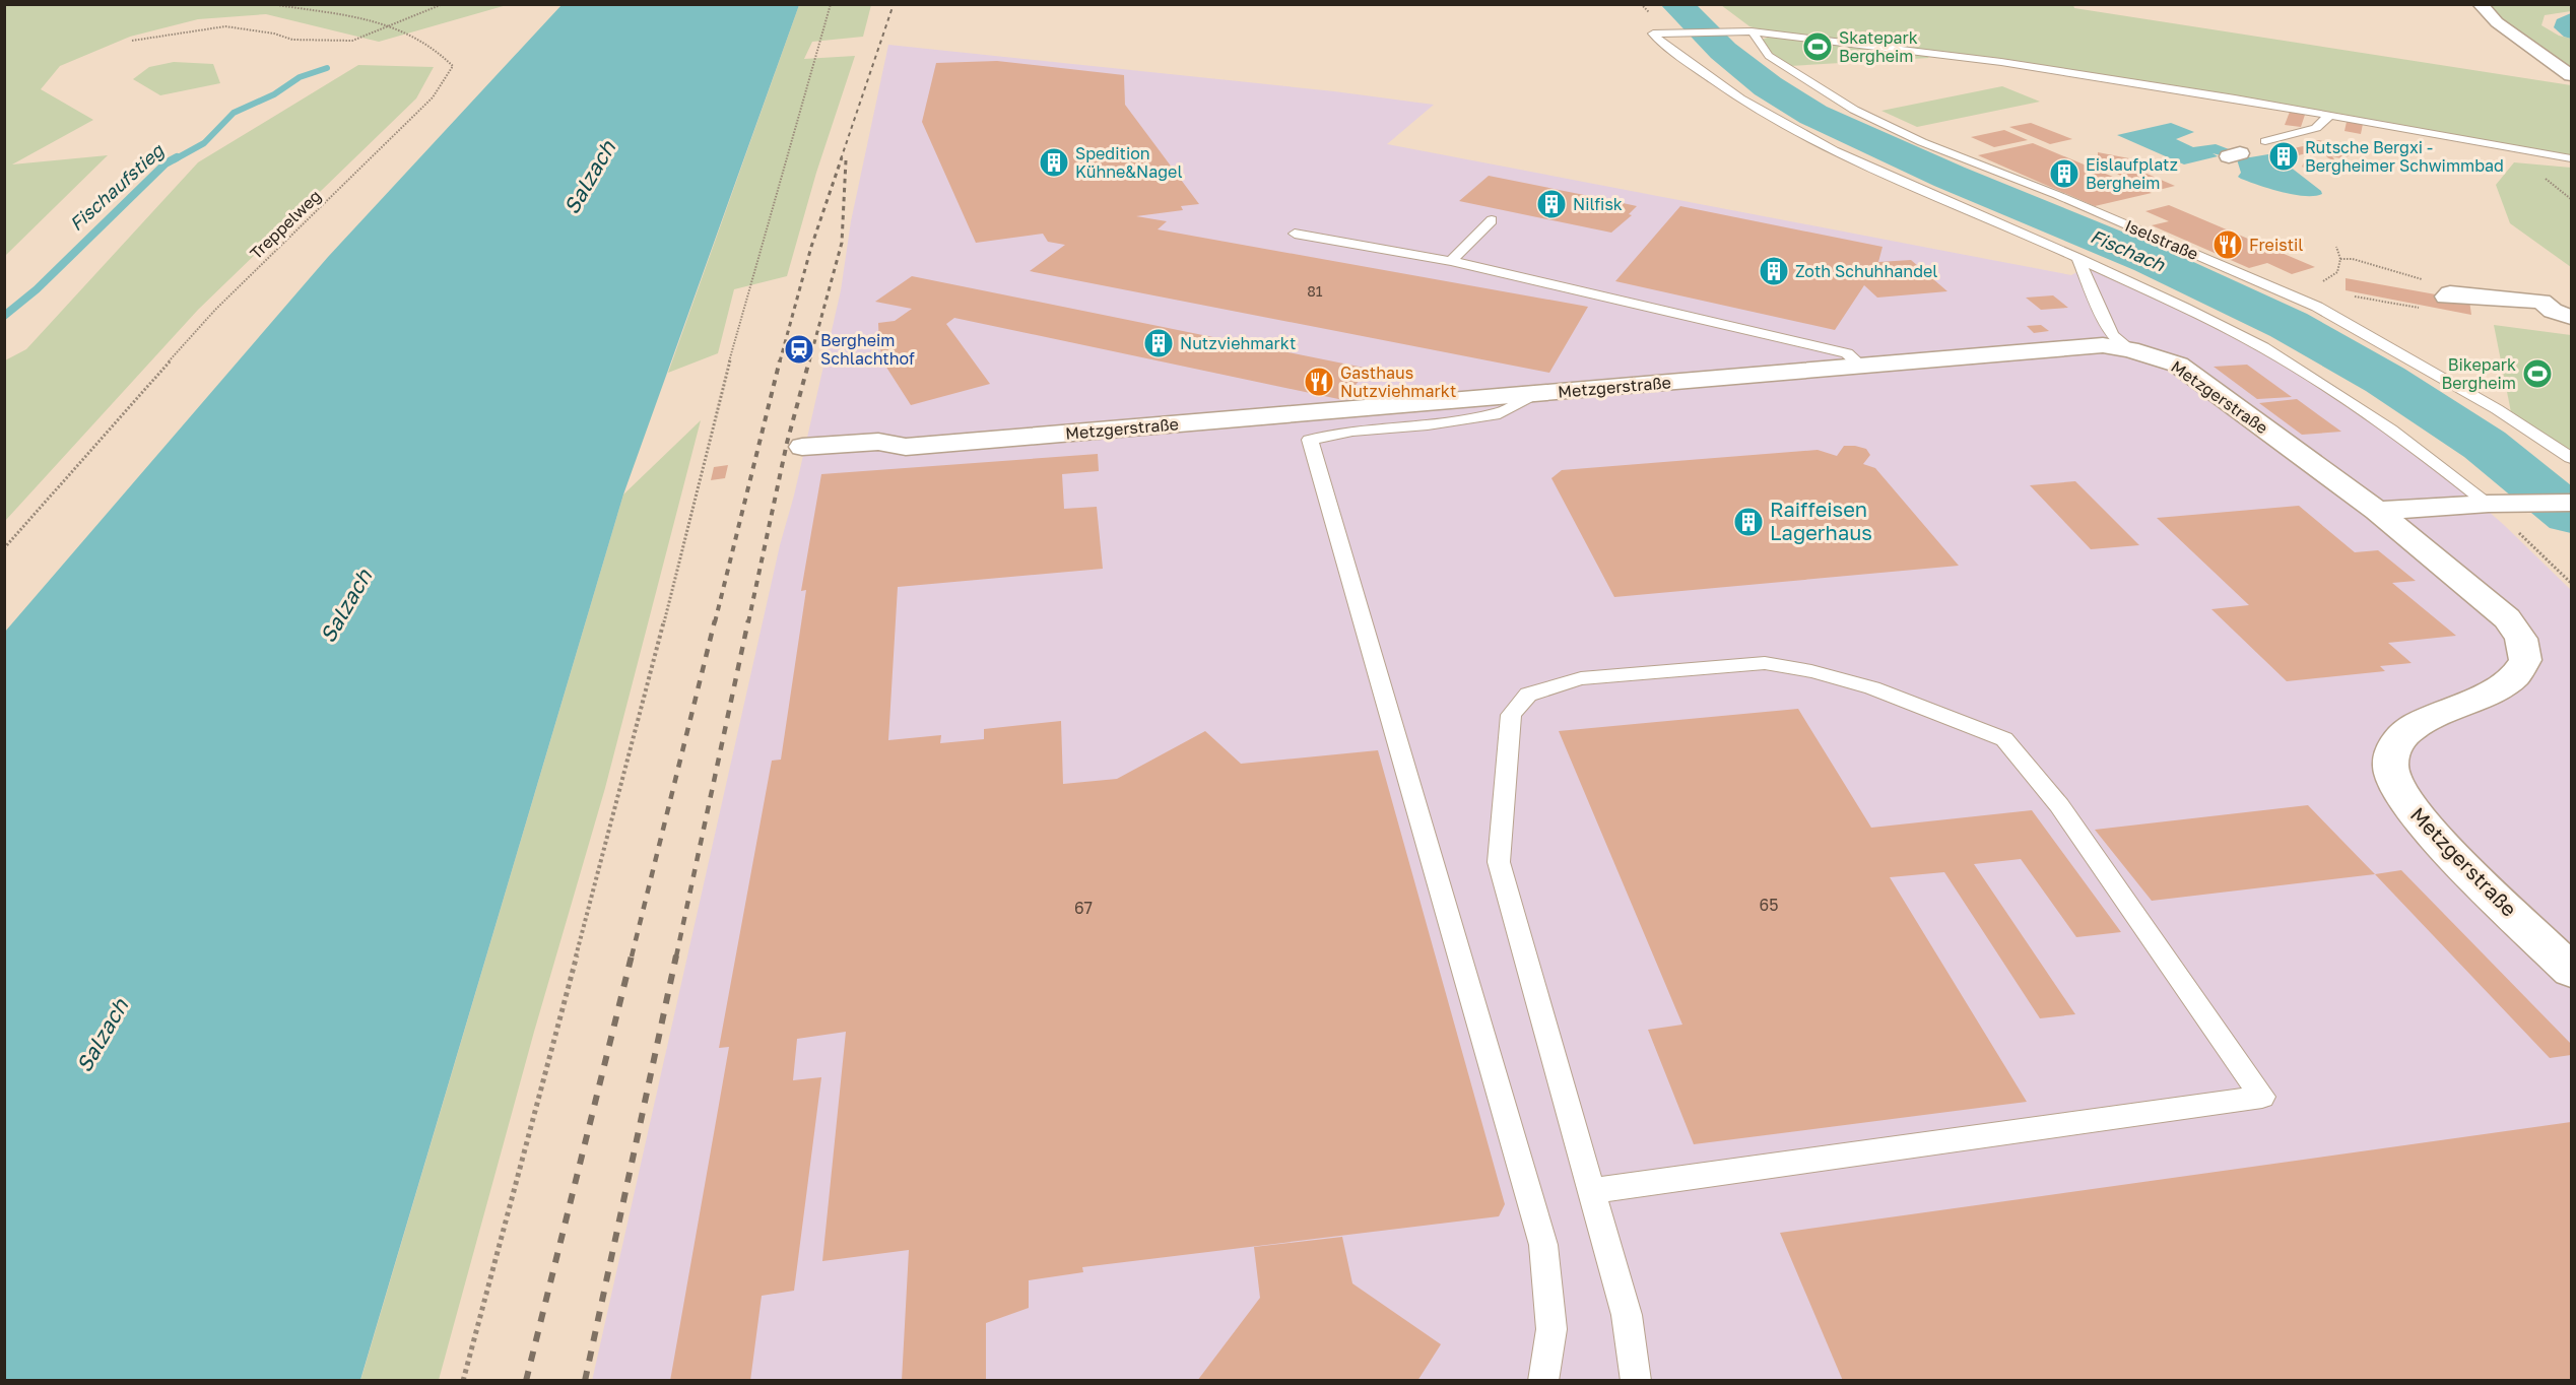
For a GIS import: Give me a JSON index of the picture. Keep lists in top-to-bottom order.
{
  "streets": {
    "street": ["Metzgerstraße"],
    "lane": ["Iselstraße"],
    "path": ["Treppelweg"]
  },
  "water": ["Salzach", "Fischaufstieg", "Fischach"],
  "places": {
    "sports": ["Skatepark Bergheim", "Bikepark Bergheim"],
    "building": [
      "Rutsche Bergxi - Bergheimer Schwimmbad",
      "Spedition Kühne&Nagel",
      "Eislaufplatz Bergheim",
      "Nilfisk",
      "Zoth Schuhhandel",
      "Nutzviehmarkt",
      "Raiffeisen Lagerhaus"
    ],
    "restaurant": ["Freistil", "Gasthaus Nutzviehmarkt"],
    "station": ["Bergheim Schlachthof"]
  },
  "house_numbers": ["81", "65", "67"]
}
